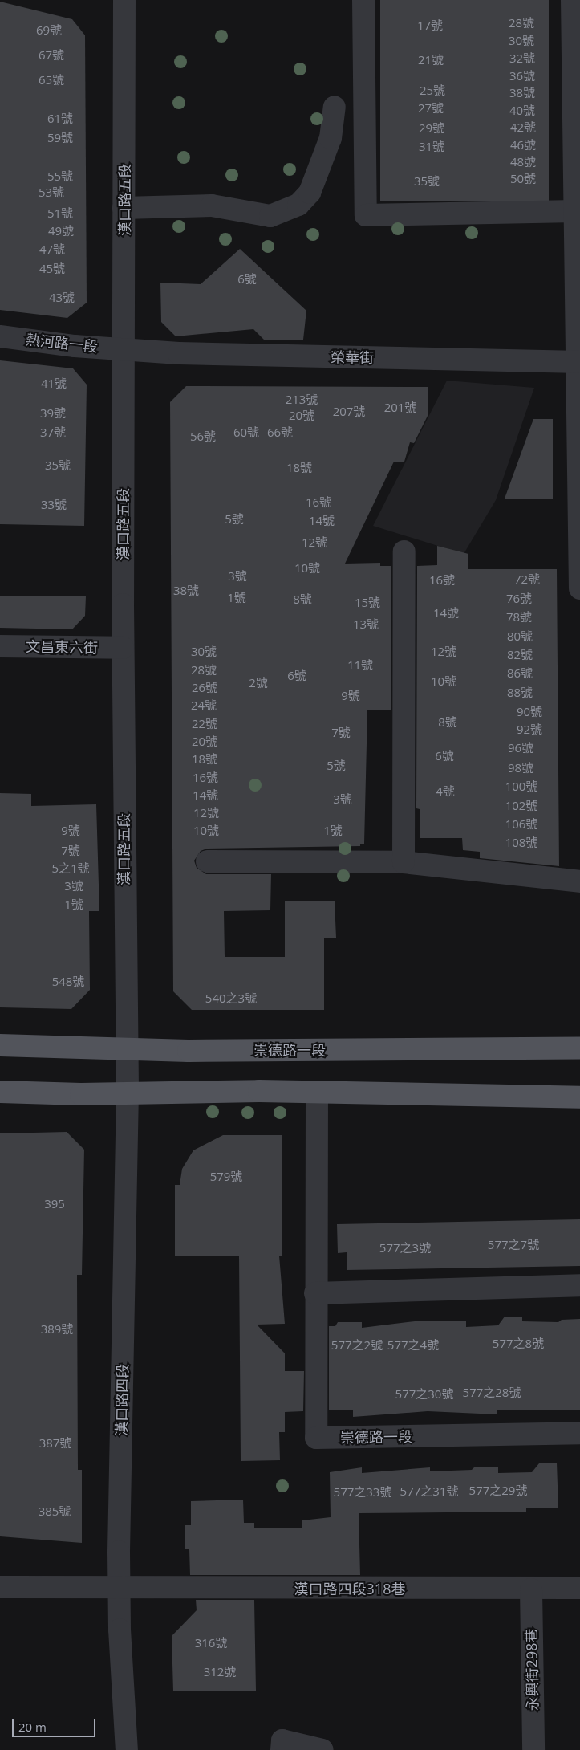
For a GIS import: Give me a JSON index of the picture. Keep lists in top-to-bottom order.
{
  "streets": {
    "main road": ["崇德路一段"],
    "street": [
      "漢口路五段",
      "熱河路一段",
      "榮華街",
      "文昌東六街",
      "漢口路四段",
      "漢口路四段318巷",
      "永興街298巷"
    ]
  },
  "crossings": [
    ["漢口路五段", "熱河路一段"],
    ["漢口路五段", "榮華街"],
    ["漢口路五段", "文昌東六街"],
    ["漢口路五段", "崇德路一段"],
    ["漢口路五段", "漢口路四段"],
    ["熱河路一段", "榮華街"],
    ["崇德路一段", "漢口路四段"],
    ["漢口路四段", "漢口路四段318巷"],
    ["漢口路四段318巷", "永興街298巷"]
  ],
  "house_numbers": [
    "28號",
    "17號",
    "69號",
    "30號",
    "67號",
    "32號",
    "21號",
    "36號",
    "65號",
    "25號",
    "38號",
    "27號",
    "40號",
    "61號",
    "42號",
    "29號",
    "59號",
    "46號",
    "31號",
    "48號",
    "55號",
    "50號",
    "35號",
    "53號",
    "51號",
    "49號",
    "47號",
    "45號",
    "6號",
    "43號",
    "41號",
    "213號",
    "201號",
    "207號",
    "39號",
    "20號",
    "37號",
    "60號",
    "66號",
    "56號",
    "35號",
    "18號",
    "16號",
    "33號",
    "5號",
    "14號",
    "12號",
    "10號",
    "3號",
    "72號",
    "16號",
    "38號",
    "1號",
    "76號",
    "8號",
    "15號",
    "14號",
    "78號",
    "13號",
    "80號",
    "30號",
    "12號",
    "82號",
    "11號",
    "28號",
    "86號",
    "6號",
    "10號",
    "2號",
    "26號",
    "88號",
    "9號",
    "24號",
    "90號",
    "8號",
    "22號",
    "92號",
    "7號",
    "20號",
    "96號",
    "6號",
    "18號",
    "5號",
    "98號",
    "16號",
    "100號",
    "4號",
    "14號",
    "3號",
    "102號",
    "12號",
    "106號",
    "9號",
    "10號",
    "1號",
    "108號",
    "7號",
    "5之1號",
    "3號",
    "1號",
    "548號",
    "540之3號",
    "579號",
    "395",
    "577之7號",
    "577之3號",
    "389號",
    "577之8號",
    "577之2號",
    "577之4號",
    "577之28號",
    "577之30號",
    "387號",
    "577之29號",
    "577之31號",
    "577之33號",
    "385號",
    "316號",
    "312號"
  ],
  "scale_bar": "20 m"
}
